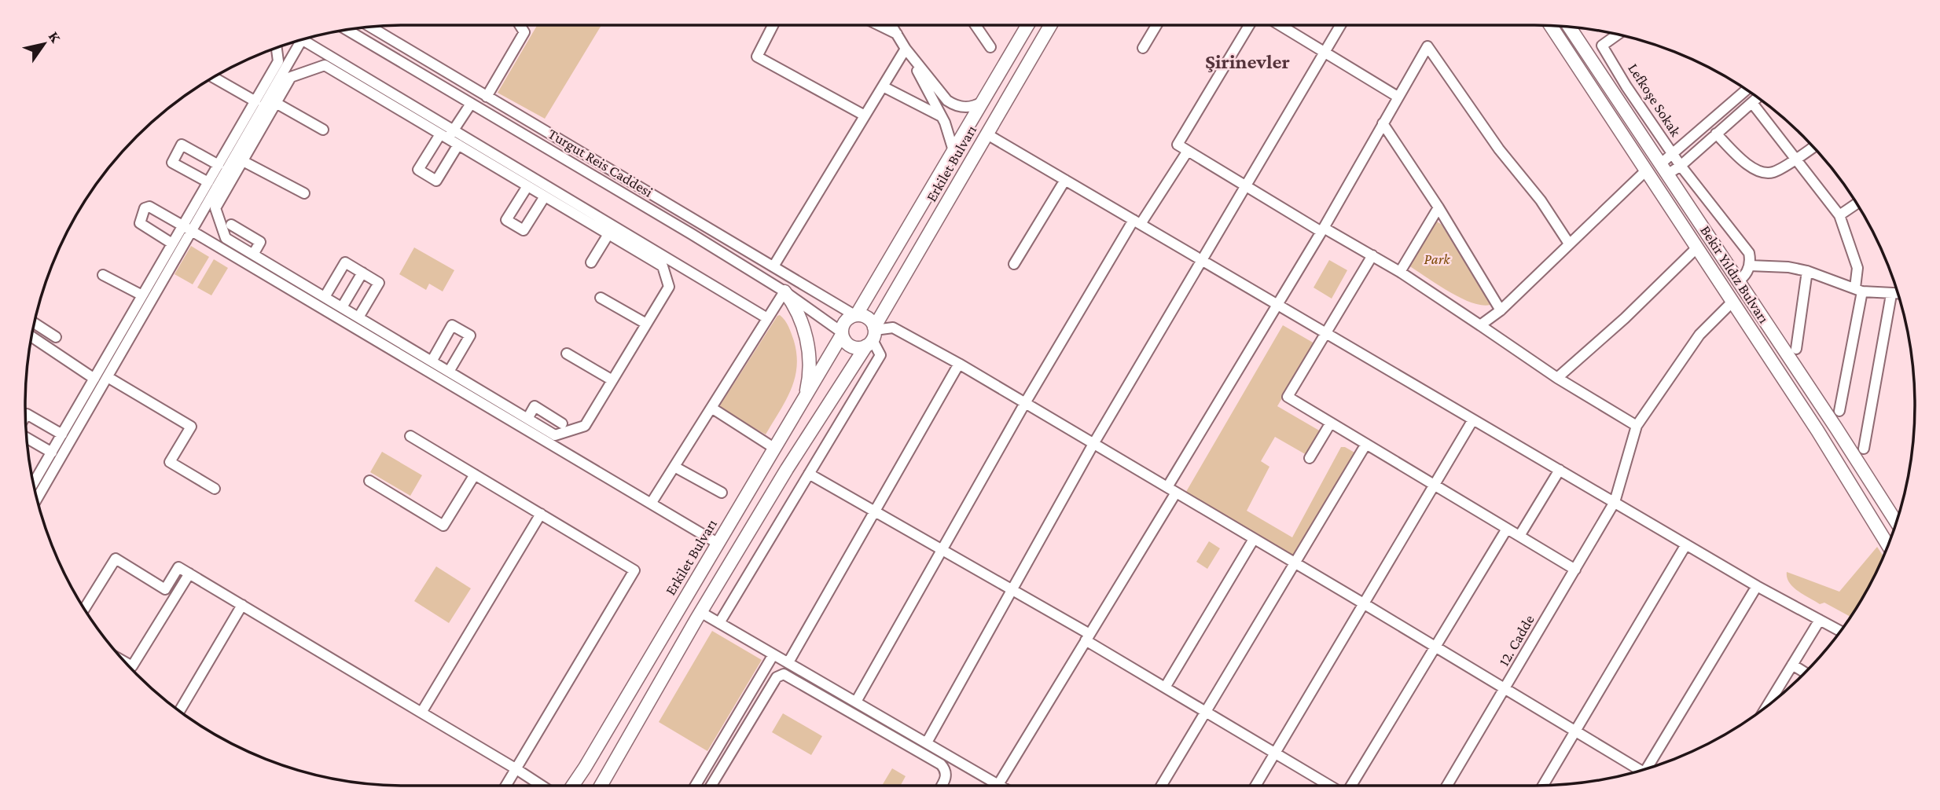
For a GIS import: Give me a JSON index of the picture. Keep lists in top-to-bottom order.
{
  "streets": {
    "main road": ["Erkilet Bulvarı", "Bekir Yıldız Bulvarı"],
    "street": ["Lefkoşe Sokak", "Turgut Reis Caddesi", "12. Cadde"]
  },
  "crossings": [
    ["Turgut Reis Caddesi", "Erkilet Bulvarı"],
    ["Bekir Yıldız Bulvarı", "12. Cadde"]
  ],
  "districts": ["Şirinevler"],
  "parks": ["Park"],
  "north": "top right"
}
